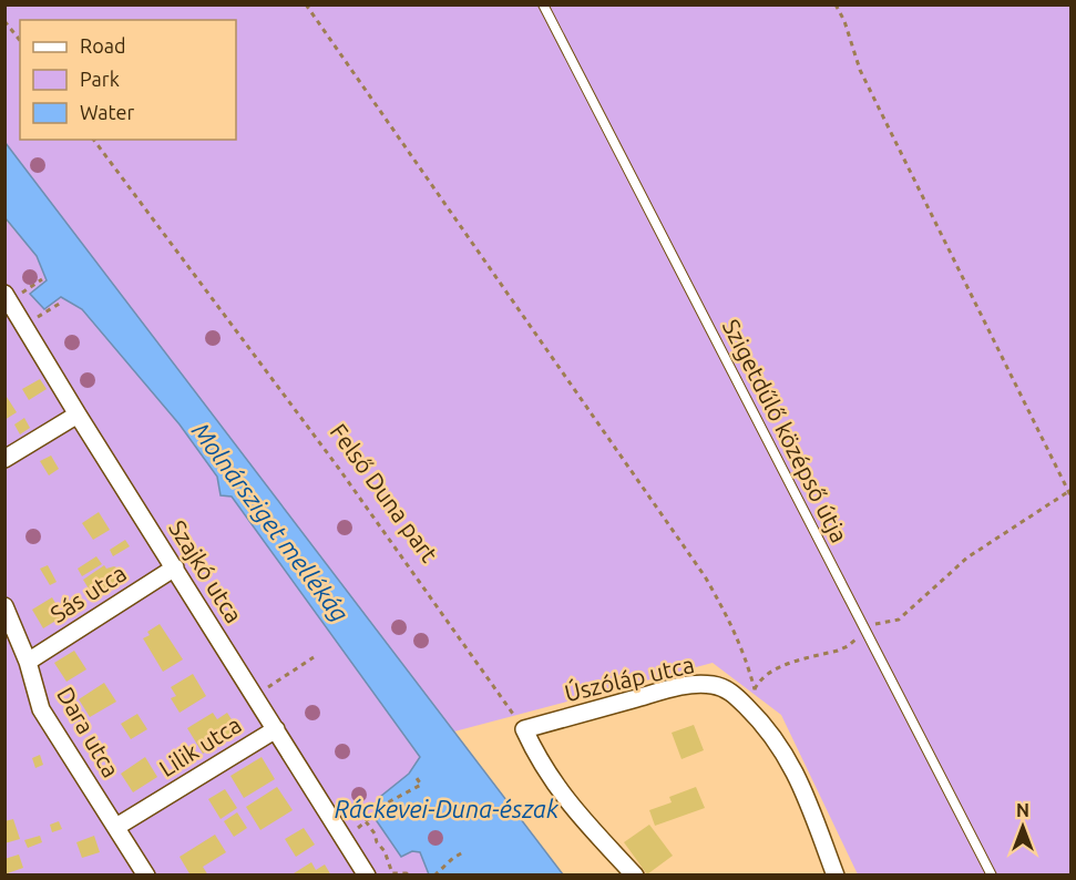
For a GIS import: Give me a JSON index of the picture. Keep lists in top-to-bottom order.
{
  "streets": {
    "street": [
      "Szajkó utca",
      "Sás utca",
      "Úszóláp utca",
      "Dara utca",
      "Lilik utca"
    ],
    "lane": ["Szigetdűlő középső útja"],
    "path": ["Felső Duna part"]
  },
  "crossings": [
    ["Felső Duna part", "Úszóláp utca"],
    ["Szajkó utca", "Sás utca"],
    ["Szajkó utca", "Lilik utca"],
    ["Sás utca", "Dara utca"],
    ["Dara utca", "Lilik utca"]
  ],
  "water": ["Molnársziget mellékág", "Ráckevei-Duna-észak"],
  "legend": ["Road", "Park", "Water"],
  "north": "top"
}
